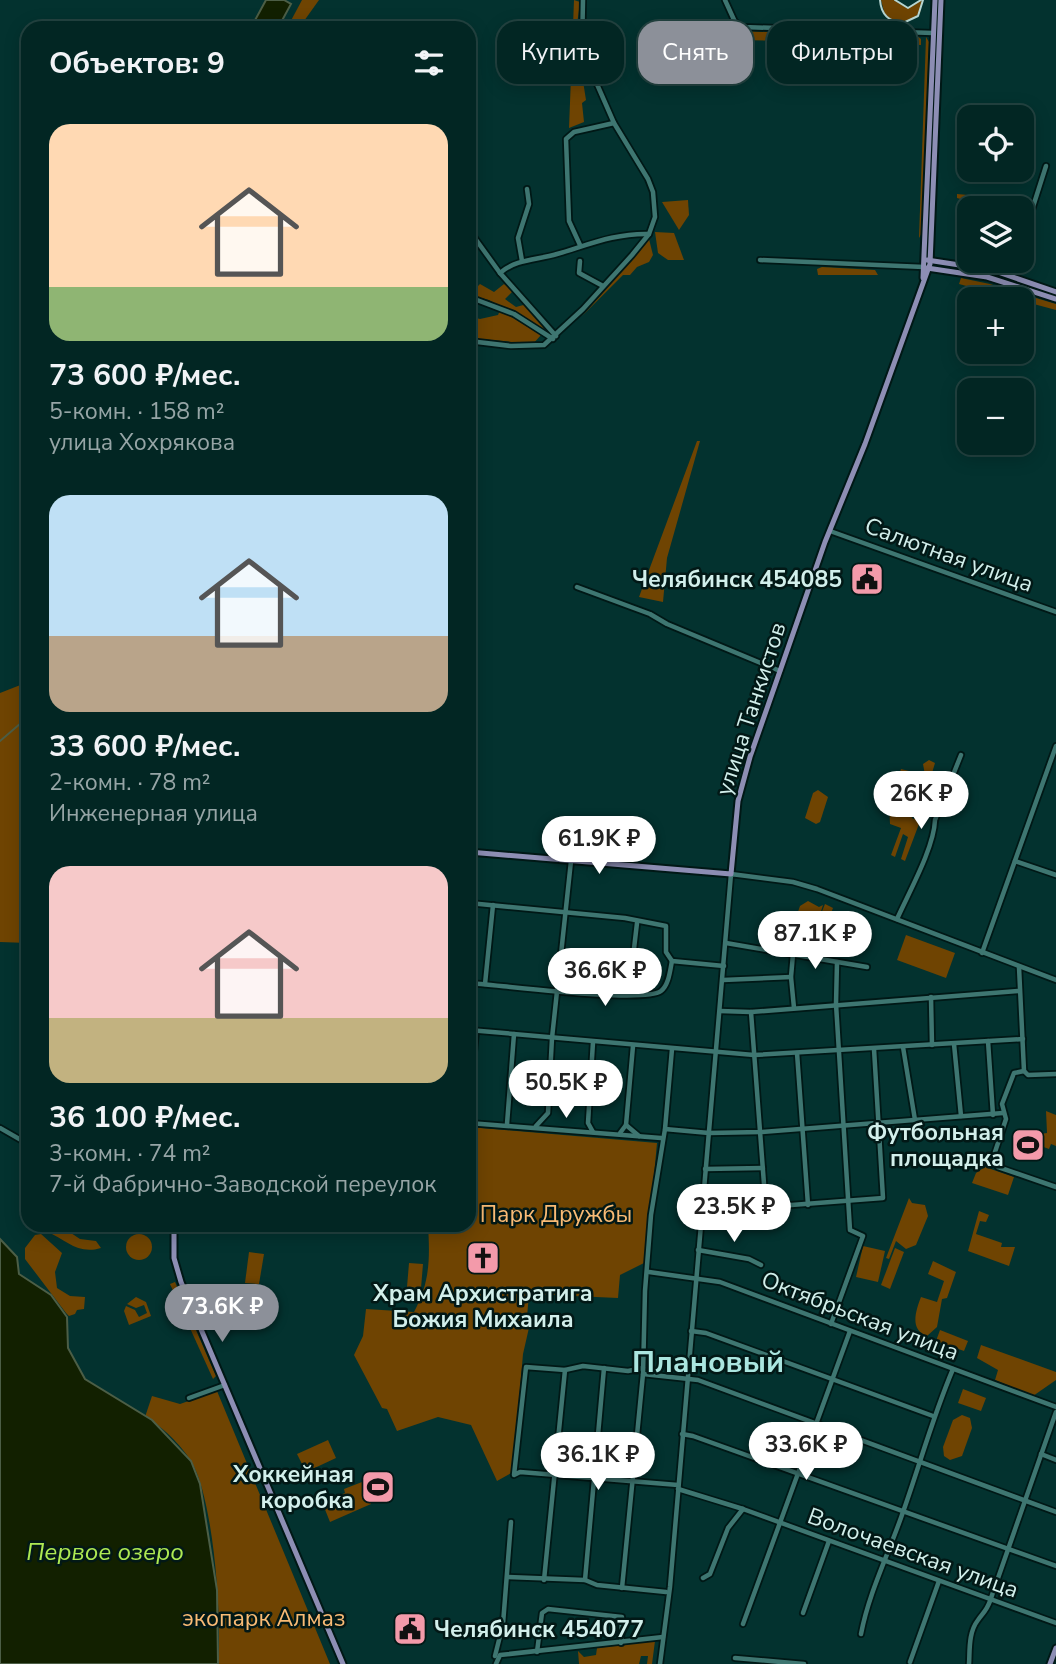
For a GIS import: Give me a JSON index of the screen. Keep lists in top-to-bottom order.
{
  "streets": {
    "main road": ["улица Танкистов"],
    "street": ["Салютная улица", "Октябрьская улица", "Волочаевская улица"]
  },
  "crossings": [
    ["Салютная улица", "улица Танкистов"],
    ["улица Танкистов", "Октябрьская улица"],
    ["улица Танкистов", "Волочаевская улица"]
  ],
  "districts": ["Плановый"],
  "water": ["Первое озеро"],
  "parks": ["Парк Дружбы", "экопарк Алмаз"],
  "places": {
    "public building": ["Челябинск 454085", "Челябинск 454077"],
    "sports": ["Футбольная площадка", "Хоккейная коробка"],
    "church": ["Храм Архистратига Божия Михаила"]
  },
  "page": {
    "chip": ["Купить", "Снять", "Фильтры"],
    "heading": "Объектов: 9",
    "map_buttons": ["+", "−"],
    "list": [
      {
        "name": "73 600 ₽/мес.",
        "note": "5-комн. · 158 m² · улица Хохрякова"
      },
      {
        "name": "33 600 ₽/мес.",
        "note": "2-комн. · 78 m² · Инженерная улица"
      },
      {
        "name": "36 100 ₽/мес.",
        "note": "3-комн. · 74 m² · 7-й Фабрично-Заводской переулок"
      }
    ],
    "price": [
      "26K ₽",
      "61.9K ₽",
      "87.1K ₽",
      "36.6K ₽",
      "50.5K ₽",
      "23.5K ₽",
      "73.6K ₽",
      "33.6K ₽",
      "36.1K ₽"
    ]
  }
}
